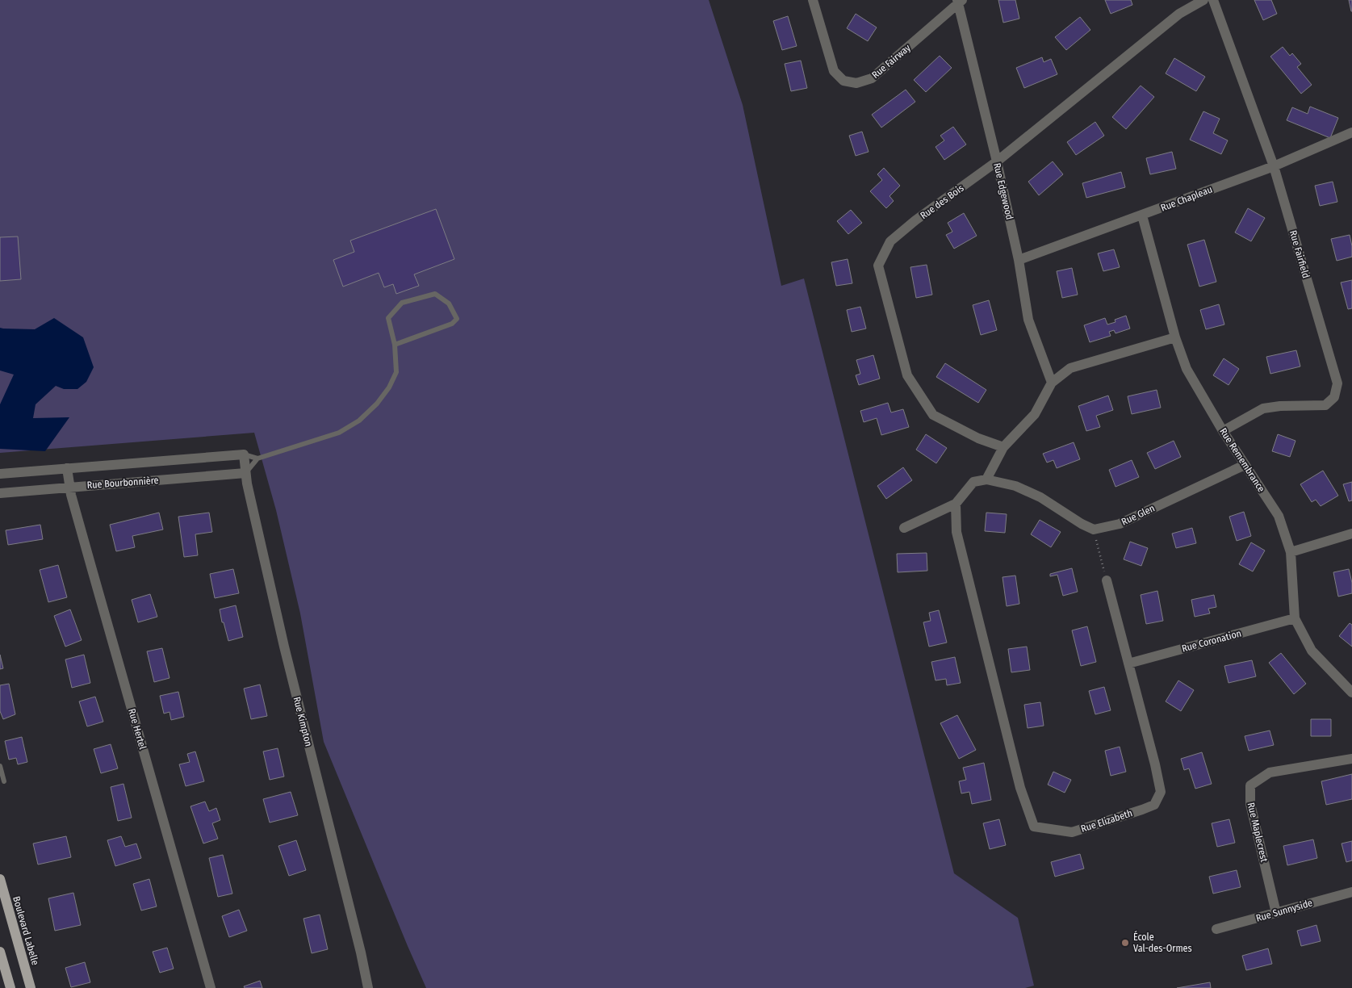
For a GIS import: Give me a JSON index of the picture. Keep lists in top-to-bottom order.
{
  "streets": {
    "main road": ["Boulevard Labelle"],
    "street": [
      "Rue Fairway",
      "Rue Edgewood",
      "Rue Chapleau",
      "Rue des Bois",
      "Rue Fairfield",
      "Rue Remembrance",
      "Rue Bourbonnière",
      "Rue Glen",
      "Rue Coronation",
      "Rue Kimpton",
      "Rue Hertel",
      "Rue Elizabeth",
      "Rue Maplecrest",
      "Rue Sunnyside"
    ]
  },
  "crossings": [
    ["Rue Fairway", "Rue Edgewood"],
    ["Rue Edgewood", "Rue Chapleau"],
    ["Rue Edgewood", "Rue des Bois"],
    ["Rue Chapleau", "Rue Fairfield"],
    ["Rue Chapleau", "Rue Remembrance"],
    ["Rue Fairfield", "Rue Remembrance"],
    ["Rue Remembrance", "Rue Glen"],
    ["Rue Remembrance", "Rue Coronation"],
    ["Rue Bourbonnière", "Rue Kimpton"],
    ["Rue Bourbonnière", "Rue Hertel"],
    ["Rue Coronation", "Rue Elizabeth"],
    ["Rue Maplecrest", "Rue Sunnyside"]
  ],
  "places": ["École Val-des-Ormes"]
}
